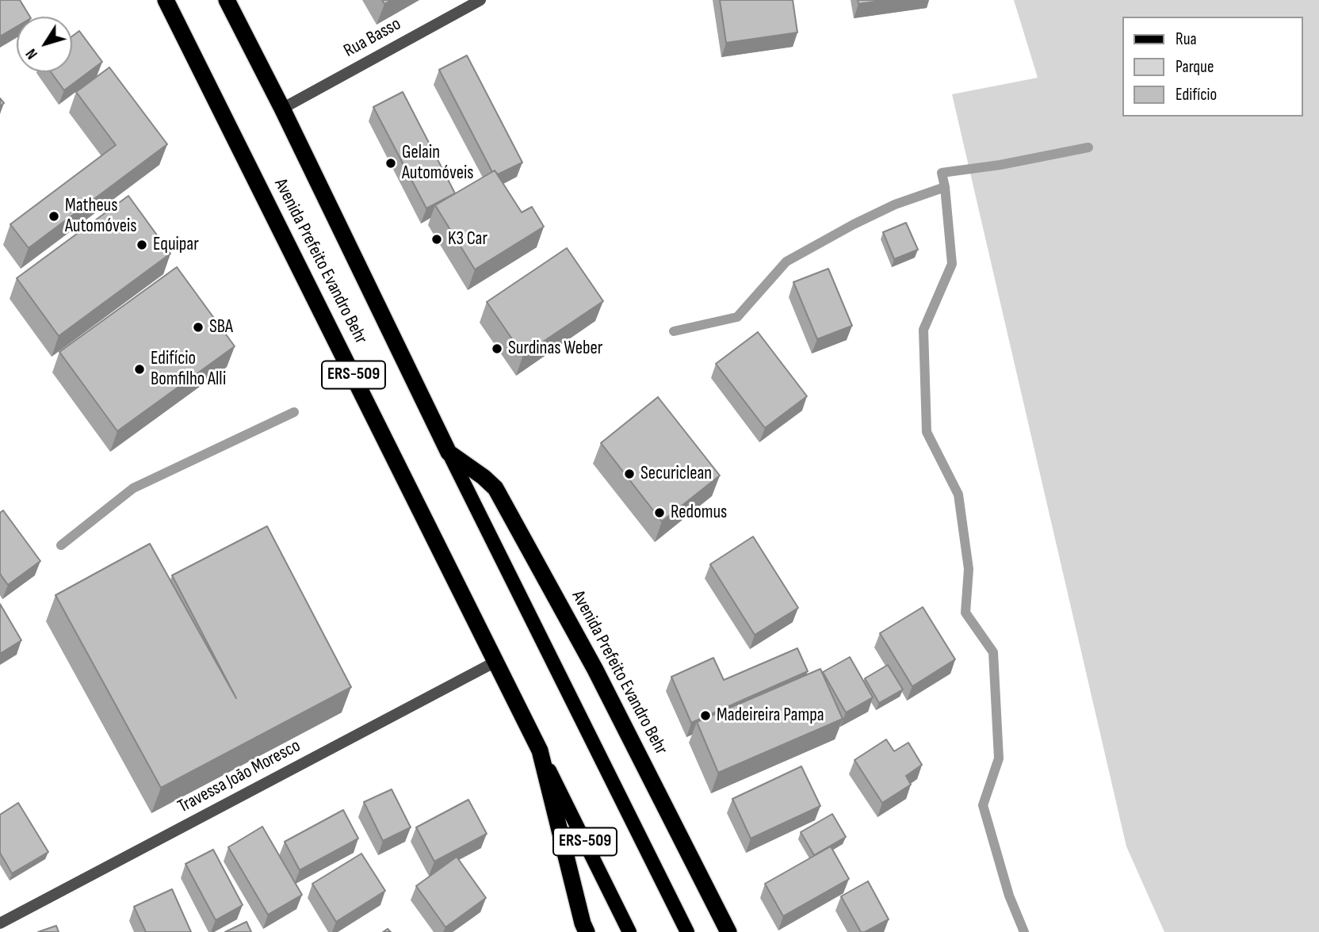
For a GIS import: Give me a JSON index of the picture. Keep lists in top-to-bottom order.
{
  "streets": {
    "highway": ["Avenida Prefeito Evandro Behr", "ERS-509"],
    "street": ["Rua Basso", "Travessa João Moresco"]
  },
  "crossings": [
    ["Rua Basso", "Avenida Prefeito Evandro Behr"],
    ["Avenida Prefeito Evandro Behr", "Travessa João Moresco"]
  ],
  "places": [
    "Gelain Automóveis",
    "Matheus Automóveis",
    "K3 Car",
    "Equipar",
    "SBA",
    "Surdinas Weber",
    "Edifício Bomfilho Alli",
    "Securiclean",
    "Redomus",
    "Madeireira Pampa"
  ],
  "legend": ["Rua", "Parque", "Edifício"],
  "north": "bottom left"
}
